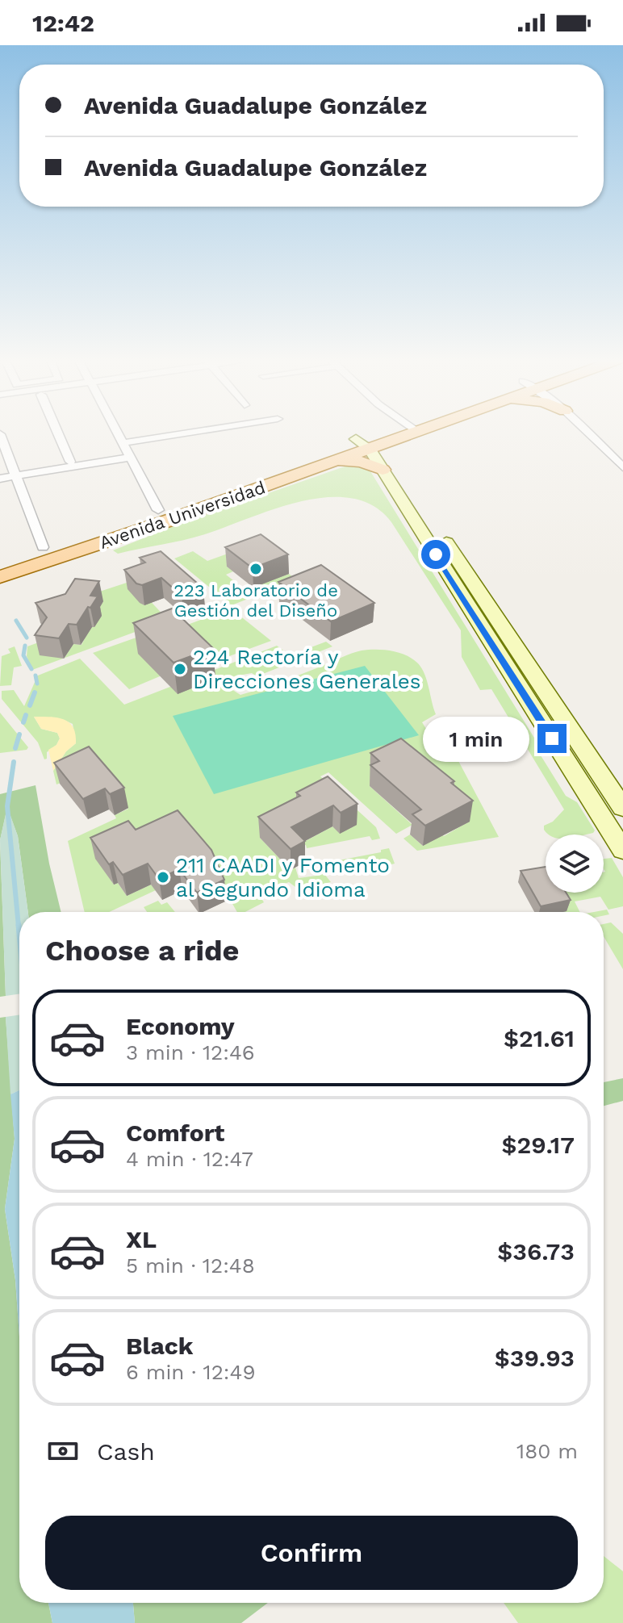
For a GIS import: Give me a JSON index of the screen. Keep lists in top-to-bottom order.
{
  "streets": {
    "main road": ["Avenida Universidad"]
  },
  "places": ["223 Laboratorio de Gestión del Diseño", "224 Rectoría y Direcciones Generales", "211 CAADI y Fomento al Segundo Idioma"],
  "page": {
    "status": "12:42",
    "banner": ["Avenida Guadalupe González", "Avenida Guadalupe González"],
    "bubble": "1 min",
    "heading": "Choose a ride",
    "list": [
      {
        "name": "Economy",
        "note": "3 min · 12:46",
        "value": "$21.61"
      },
      {
        "name": "Comfort",
        "note": "4 min · 12:47",
        "value": "$29.17"
      },
      {
        "name": "XL",
        "note": "5 min · 12:48",
        "value": "$36.73"
      },
      {
        "name": "Black",
        "note": "6 min · 12:49",
        "value": "$39.93"
      }
    ],
    "pay": ["Cash", "180 m"],
    "buttons": "Confirm"
  }
}
